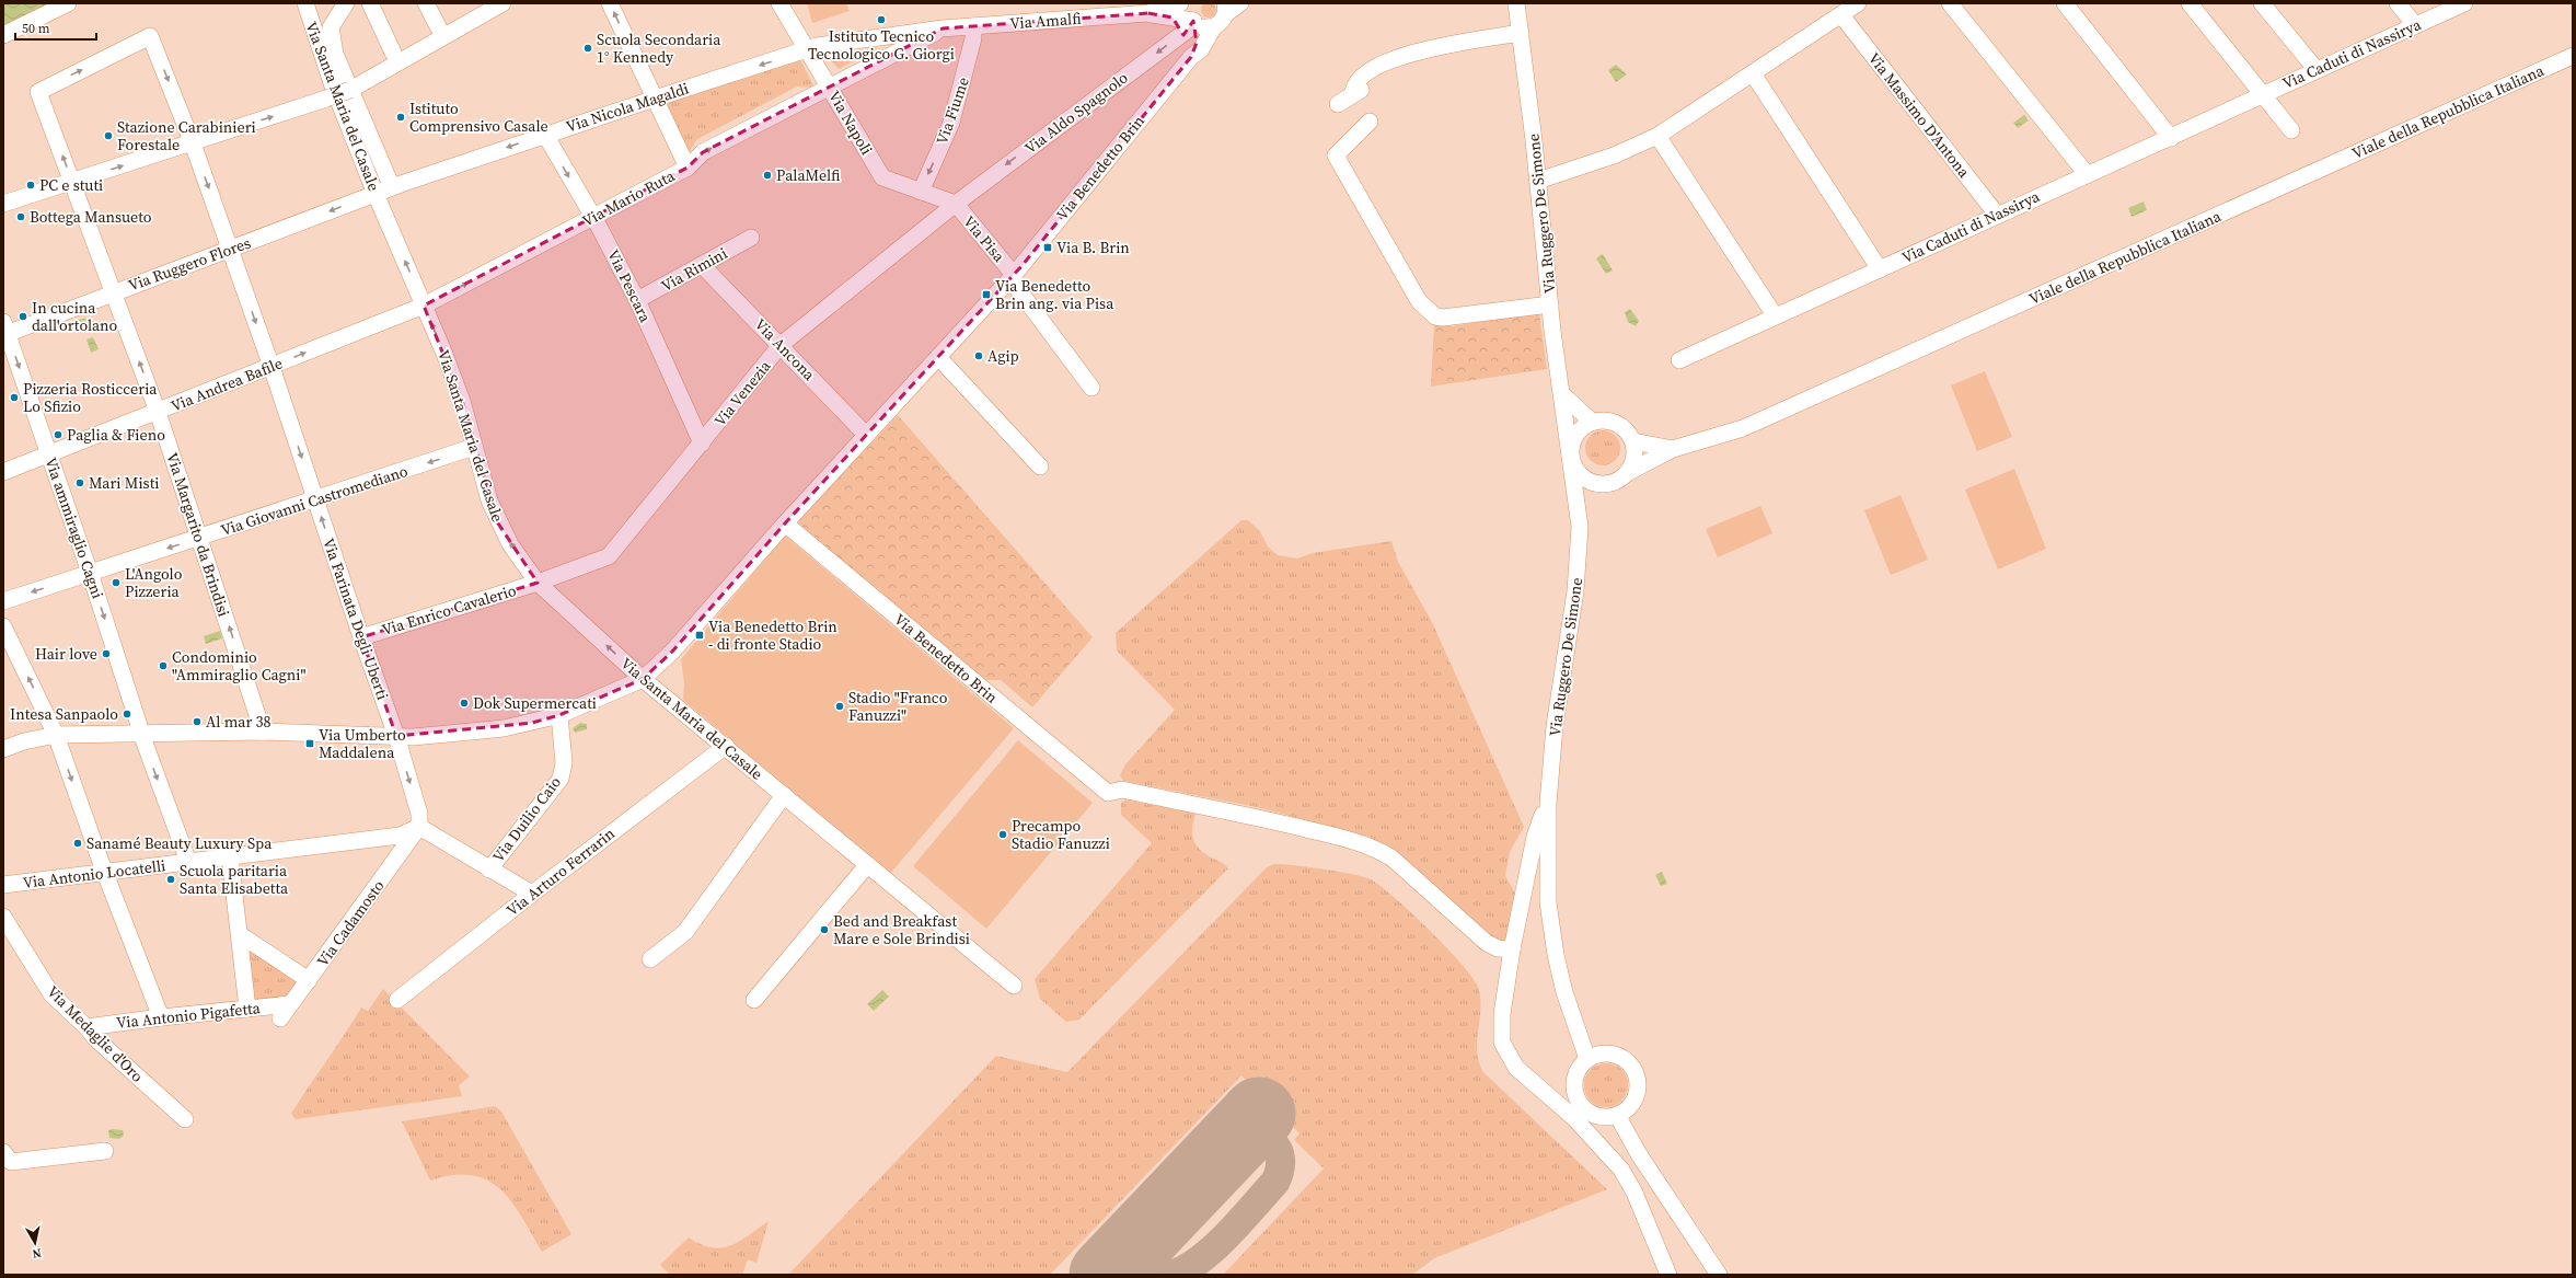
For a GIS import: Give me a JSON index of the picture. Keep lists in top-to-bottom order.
{
  "streets": {
    "street": [
      "Via Amalfi",
      "Via Caduti di Nassirya",
      "Via Santa Maria del Casale",
      "Via Nicola Magaldi",
      "Via Fiume",
      "Viale della Repubblica Italiana",
      "Via Aldo Spagnolo",
      "Via Massimo D'Antona",
      "Via Napoli",
      "Via Benedetto Brin",
      "Via Mario Ruta",
      "Via Ruggero De Simone",
      "Via Pisa",
      "Via Ruggero Flores",
      "Via Rimini",
      "Via Pescara",
      "Via Ancona",
      "Via Andrea Bafile",
      "Via Venezia",
      "Via Giovanni Castromediano",
      "Via ammiraglio Cagni",
      "Via Margarito da Brindisi",
      "Via Enrico Cavalerio",
      "Via Farinata Degli Uberti",
      "Via Duilio Caio",
      "Via Arturo Ferrarin",
      "Via Antonio Locatelli",
      "Via Cadamosto",
      "Via Antonio Pigafetta",
      "Via Medaglie d'Oro"
    ]
  },
  "crossings": [
    ["Via Amalfi", "Via Nicola Magaldi"],
    ["Via Amalfi", "Via Fiume"],
    ["Via Amalfi", "Via Aldo Spagnolo"],
    ["Via Amalfi", "Via Napoli"],
    ["Via Amalfi", "Via Benedetto Brin"],
    ["Via Amalfi", "Via Mario Ruta"],
    ["Via Caduti di Nassirya", "Via Massimo D'Antona"],
    ["Via Santa Maria del Casale", "Via Nicola Magaldi"],
    ["Via Santa Maria del Casale", "Via Benedetto Brin"],
    ["Via Santa Maria del Casale", "Via Mario Ruta"],
    ["Via Santa Maria del Casale", "Via Ruggero Flores"],
    ["Via Santa Maria del Casale", "Via Andrea Bafile"],
    ["Via Santa Maria del Casale", "Via Venezia"],
    ["Via Santa Maria del Casale", "Via Giovanni Castromediano"],
    ["Via Santa Maria del Casale", "Via Enrico Cavalerio"],
    ["Via Santa Maria del Casale", "Via Arturo Ferrarin"],
    ["Via Nicola Magaldi", "Via Napoli"],
    ["Via Nicola Magaldi", "Via Ruggero Flores"],
    ["Via Nicola Magaldi", "Via Pescara"],
    ["Via Fiume", "Via Napoli"],
    ["Viale della Repubblica Italiana", "Via Ruggero De Simone"],
    ["Via Aldo Spagnolo", "Via Napoli"],
    ["Via Aldo Spagnolo", "Via Benedetto Brin"],
    ["Via Aldo Spagnolo", "Via Pisa"],
    ["Via Aldo Spagnolo", "Via Venezia"],
    ["Via Napoli", "Via Mario Ruta"],
    ["Via Napoli", "Via Pisa"],
    ["Via Napoli", "Via Venezia"],
    ["Via Benedetto Brin", "Via Pisa"],
    ["Via Benedetto Brin", "Via Ancona"],
    ["Via Benedetto Brin", "Via Duilio Caio"],
    ["Via Mario Ruta", "Via Pescara"],
    ["Via Mario Ruta", "Via Andrea Bafile"],
    ["Via Pisa", "Via Venezia"],
    ["Via Ruggero Flores", "Via ammiraglio Cagni"],
    ["Via Ruggero Flores", "Via Margarito da Brindisi"],
    ["Via Rimini", "Via Pescara"],
    ["Via Rimini", "Via Ancona"],
    ["Via Pescara", "Via Venezia"],
    ["Via Ancona", "Via Venezia"],
    ["Via Andrea Bafile", "Via ammiraglio Cagni"],
    ["Via Andrea Bafile", "Via Margarito da Brindisi"],
    ["Via Venezia", "Via Enrico Cavalerio"],
    ["Via Giovanni Castromediano", "Via ammiraglio Cagni"],
    ["Via Giovanni Castromediano", "Via Margarito da Brindisi"],
    ["Via Giovanni Castromediano", "Via Farinata Degli Uberti"],
    ["Via ammiraglio Cagni", "Via Antonio Locatelli"],
    ["Via Enrico Cavalerio", "Via Farinata Degli Uberti"],
    ["Via Farinata Degli Uberti", "Via Antonio Locatelli"],
    ["Via Farinata Degli Uberti", "Via Cadamosto"],
    ["Via Antonio Locatelli", "Via Cadamosto"],
    ["Via Cadamosto", "Via Antonio Pigafetta"],
    ["Via Antonio Pigafetta", "Via Medaglie d'Oro"]
  ],
  "one_way": [
    "Via Santa Maria del Casale",
    "Via Fiume",
    "Via Aldo Spagnolo",
    "Via Mario Ruta",
    "Via Andrea Bafile",
    "Via Giovanni Castromediano"
  ],
  "places": {
    "other": [
      "Istituto Tecnico Tecnologico G. Giorgi",
      "Scuola Secondaria 1° Kennedy",
      "Istituto Comprensivo Casale",
      "Stazione Carabinieri Forestale",
      "PalaMelfi",
      "PC e stuti",
      "Bottega Mansueto",
      "In cucina dall'ortolano",
      "Agip",
      "Pizzeria Rosticceria Lo Sfizio",
      "Paglia & Fieno",
      "Mari Misti",
      "L'Angolo Pizzeria",
      "Hair love",
      "Condominio \"Ammiraglio Cagni\"",
      "Dok Supermercati",
      "Stadio \"Franco Fanuzzi\"",
      "Intesa Sanpaolo",
      "Al mar 38",
      "Precampo Stadio Fanuzzi",
      "Sanamé Beauty Luxury Spa",
      "Scuola paritaria Santa Elisabetta",
      "Bed and Breakfast Mare e Sole Brindisi"
    ],
    "transit": [
      "Via B. Brin",
      "Via Benedetto Brin ang. via Pisa",
      "Via Benedetto Brin - di fronte Stadio",
      "Via Umberto Maddalena"
    ]
  },
  "scale_bar": "50 m",
  "north": "bottom"
}
